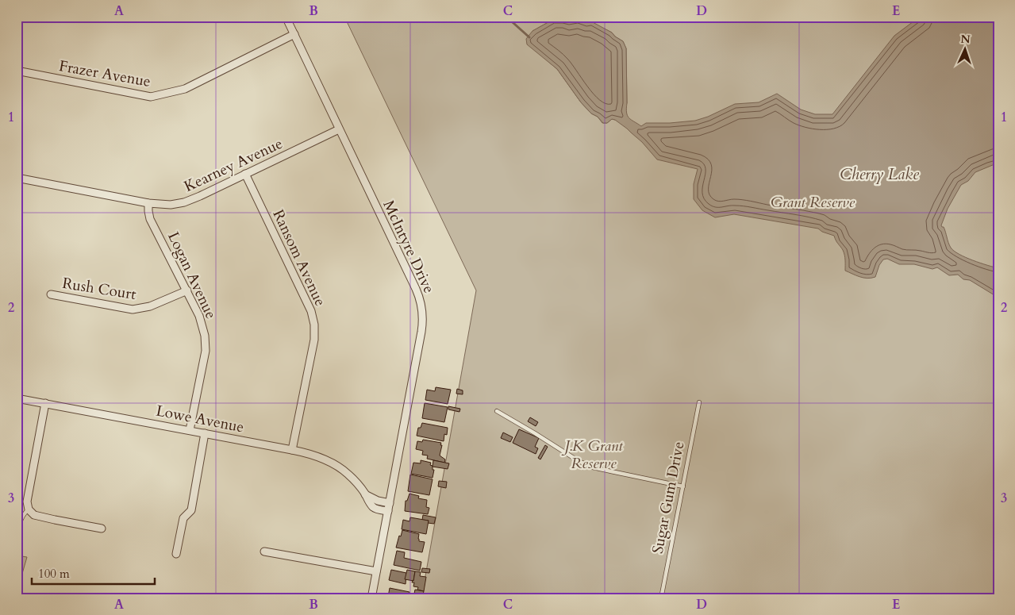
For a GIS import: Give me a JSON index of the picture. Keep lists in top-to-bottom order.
{
  "streets": {
    "street": [
      "Frazer Avenue",
      "Kearney Avenue",
      "McIntyre Drive",
      "Ransom Avenue",
      "Logan Avenue",
      "Rush Court",
      "Lowe Avenue"
    ],
    "lane": ["Sugar Gum Drive"]
  },
  "crossings": [
    ["Frazer Avenue", "McIntyre Drive"],
    ["Kearney Avenue", "McIntyre Drive"],
    ["Kearney Avenue", "Ransom Avenue"],
    ["Kearney Avenue", "Logan Avenue"],
    ["McIntyre Drive", "Lowe Avenue"],
    ["Ransom Avenue", "Lowe Avenue"],
    ["Logan Avenue", "Rush Court"],
    ["Logan Avenue", "Lowe Avenue"]
  ],
  "water": ["Cherry Lake"],
  "parks": ["Grant Reserve", "J.K Grant Reserve"],
  "scale_bar": "100 m",
  "north": "top",
  "grid": {
    "columns": [
      "A",
      "B",
      "C",
      "D",
      "E"
    ],
    "rows": ["1", "2", "3"]
  }
}
